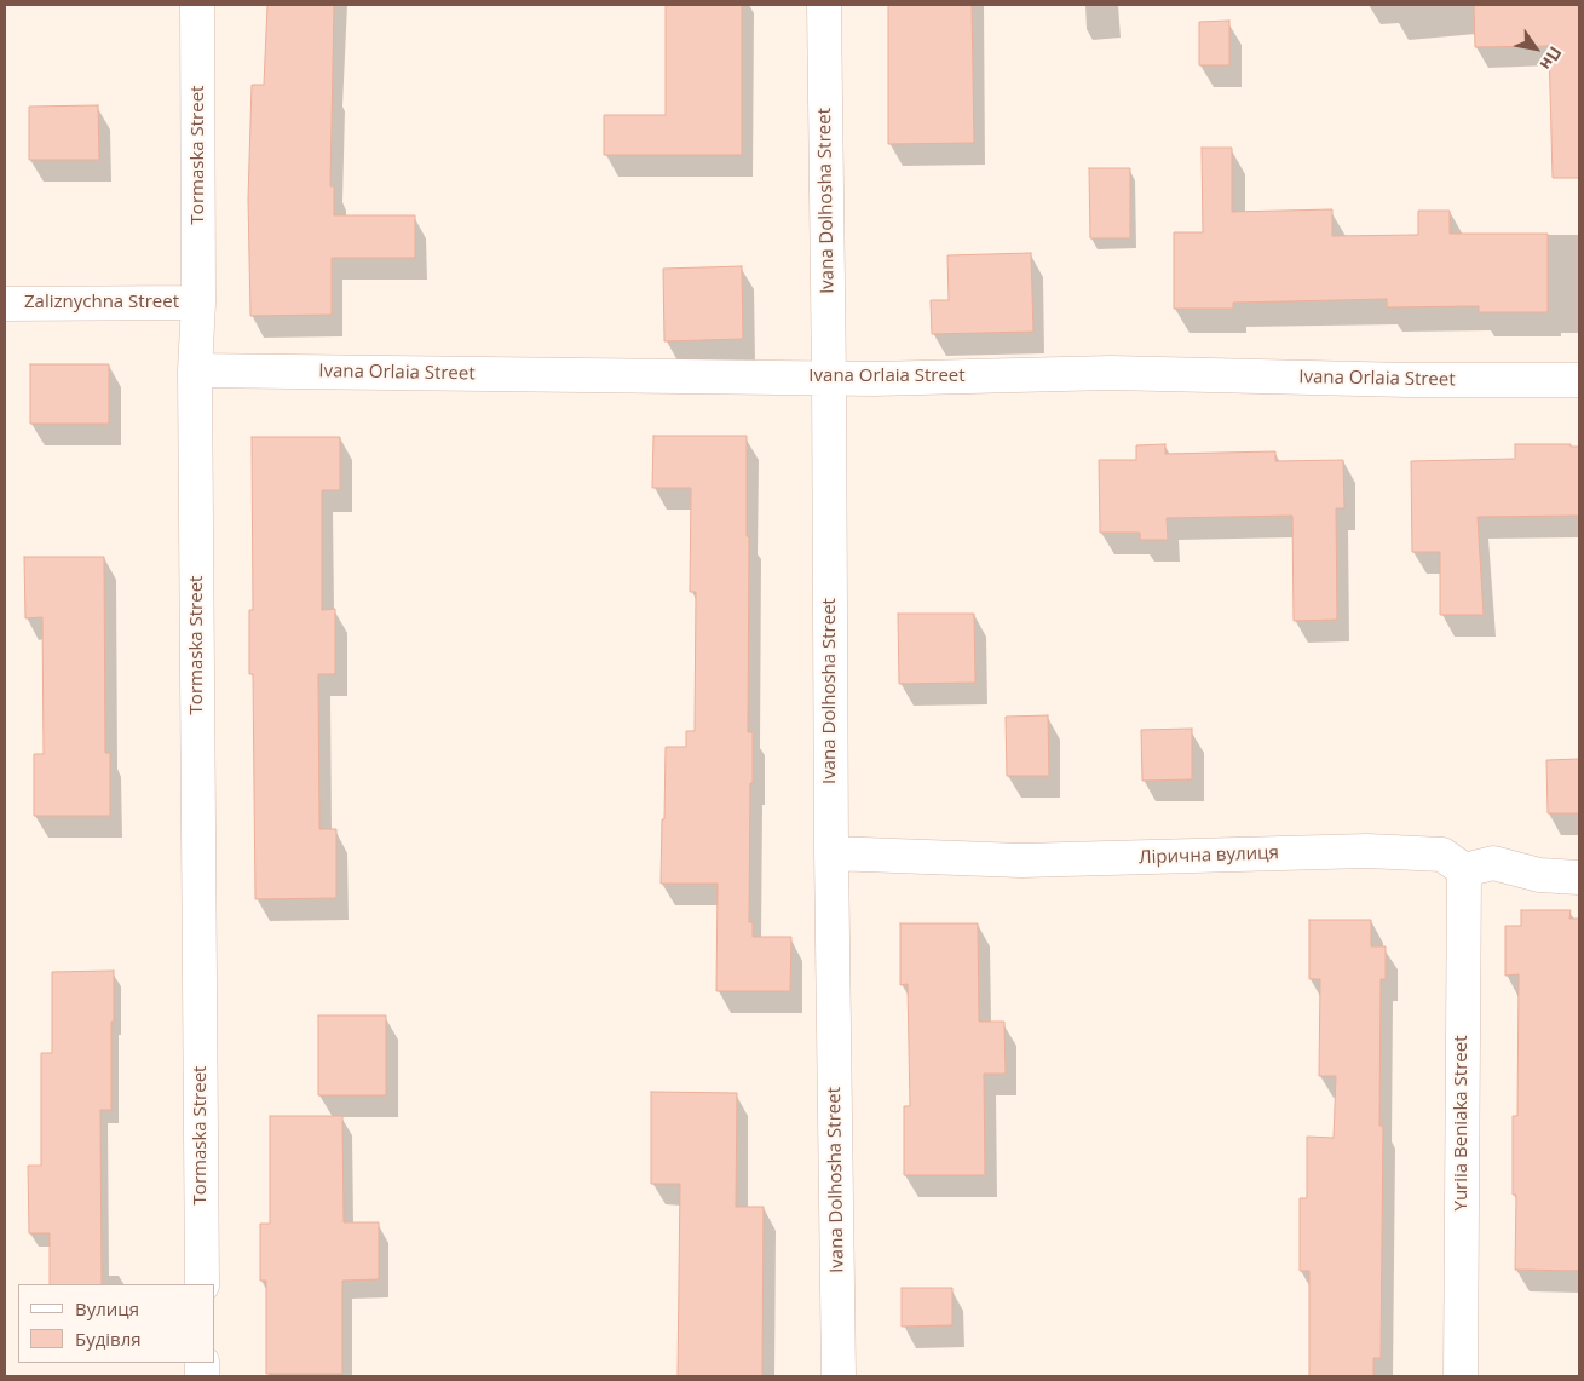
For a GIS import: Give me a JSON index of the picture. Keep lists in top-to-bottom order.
{
  "streets": {
    "street": [
      "Tormaska Street",
      "Ivana Dolhosha Street",
      "Zaliznychna Street",
      "Ivana Orlaia Street",
      "Лірична вулиця",
      "Yuriia Beniaka Street"
    ]
  },
  "crossings": [
    ["Tormaska Street", "Zaliznychna Street"],
    ["Tormaska Street", "Ivana Orlaia Street"],
    ["Ivana Dolhosha Street", "Ivana Orlaia Street"],
    ["Ivana Dolhosha Street", "Лірична вулиця"],
    ["Лірична вулиця", "Yuriia Beniaka Street"]
  ],
  "legend": ["Вулиця", "Будівля"],
  "north": "bottom right"
}
